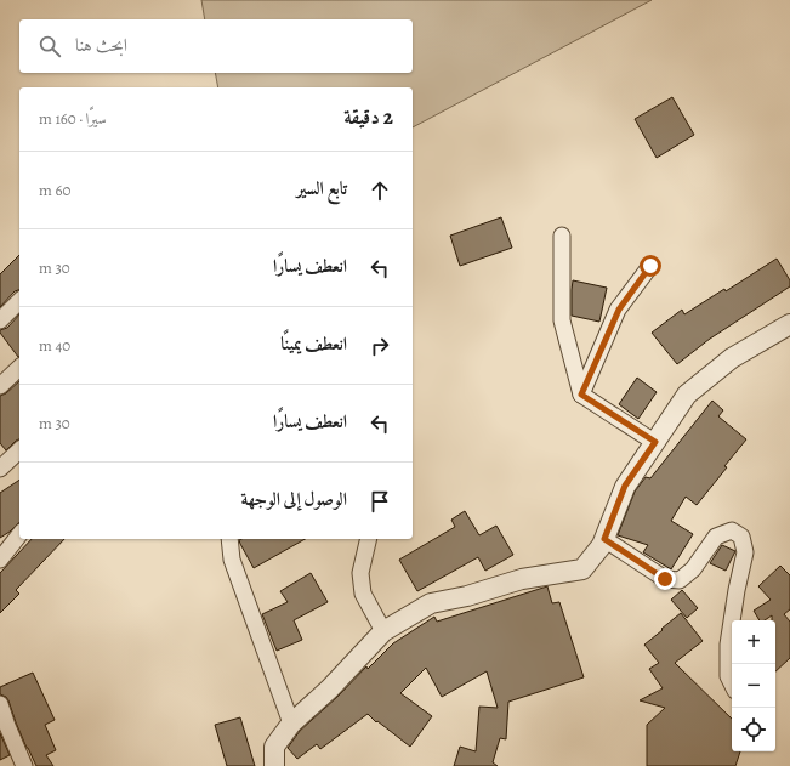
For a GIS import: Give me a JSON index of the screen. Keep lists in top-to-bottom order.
{
  "page": {
    "search": "ابحث هنا",
    "heading": ["2 دقيقة", "سيرًا · 160 m"],
    "list": [
      ["تابع السير", "60 m"],
      ["انعطف يسارًا", "30 m"],
      ["انعطف يمينًا", "40 m"],
      ["انعطف يسارًا", "30 m"],
      "الوصول إلى الوجهة"
    ],
    "map_buttons": ["+", "−"]
  }
}
